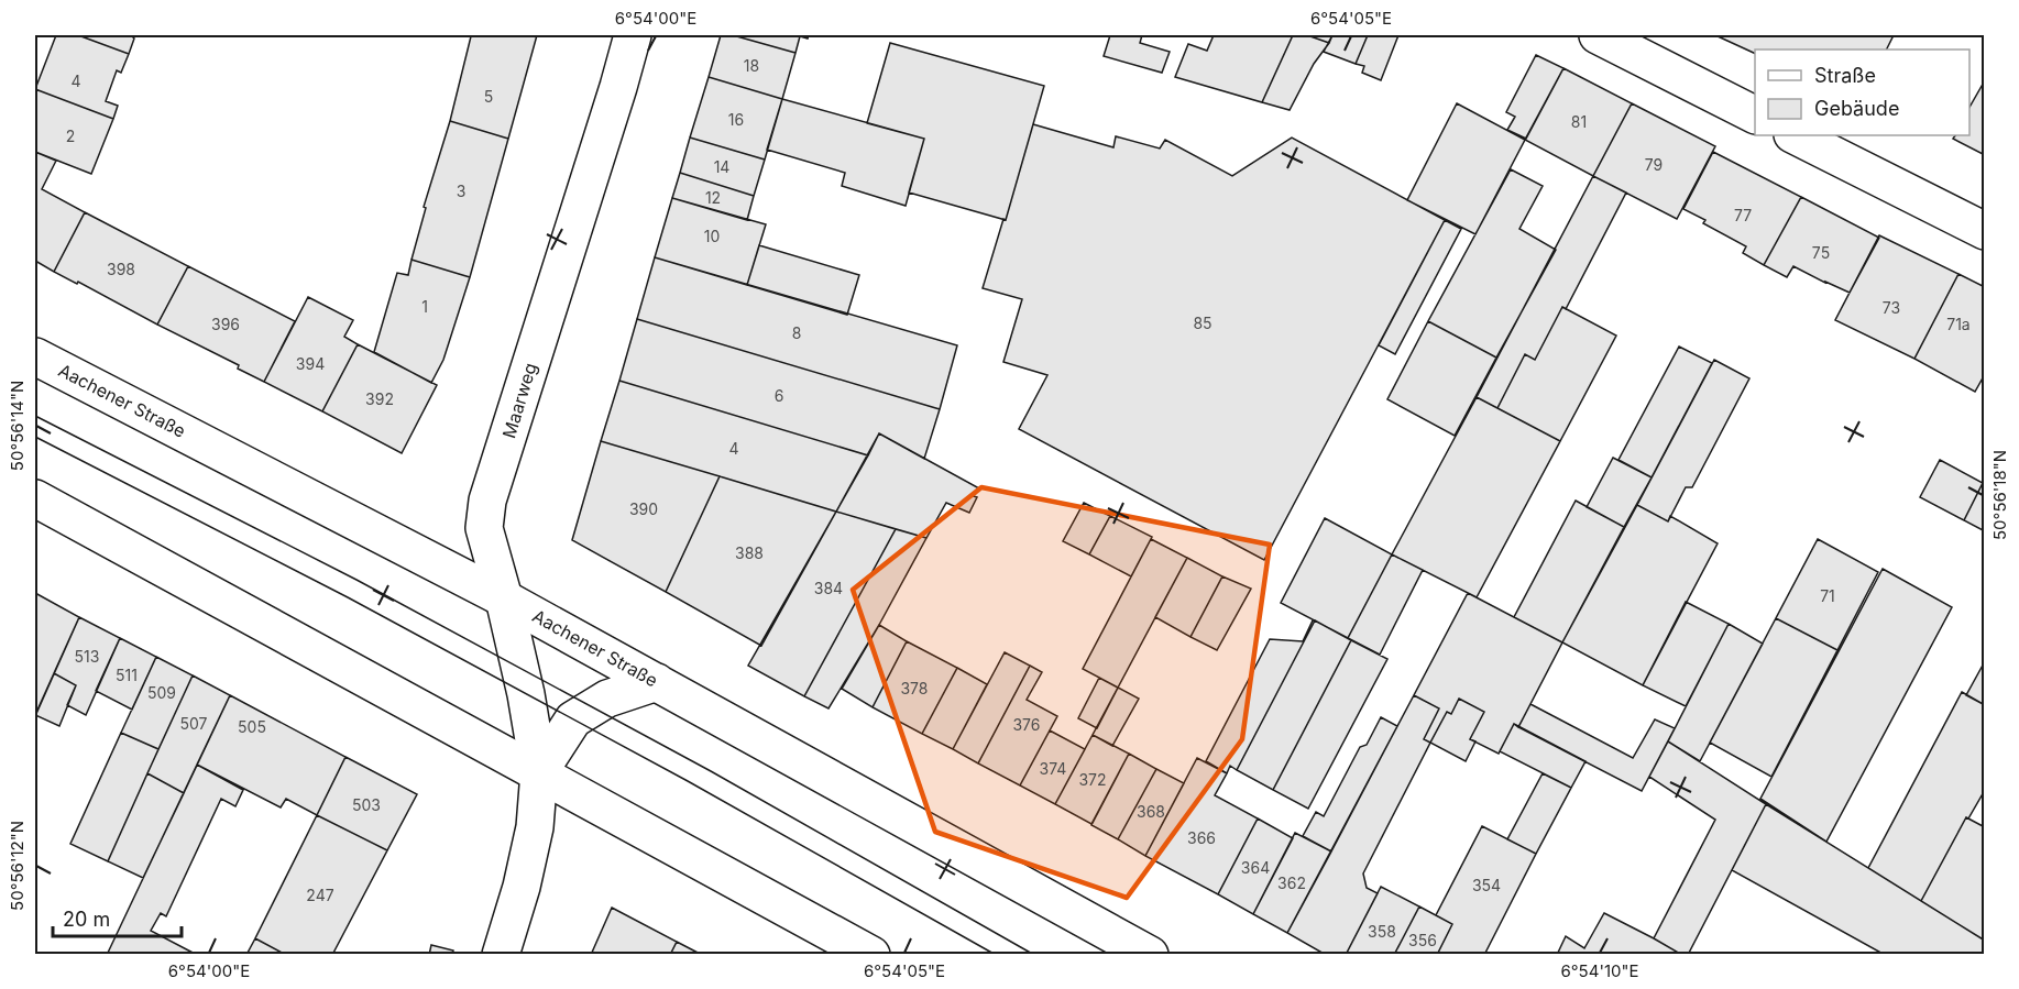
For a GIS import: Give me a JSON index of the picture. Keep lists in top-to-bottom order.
{
  "streets": {
    "main road": ["Aachener Straße", "Maarweg"]
  },
  "crossings": [
    ["Aachener Straße", "Maarweg"]
  ],
  "house_numbers": [
    "18",
    "4",
    "5",
    "16",
    "81",
    "2",
    "79",
    "14",
    "3",
    "12",
    "77",
    "10",
    "75",
    "398",
    "1",
    "73",
    "85",
    "396",
    "71a",
    "8",
    "394",
    "6",
    "392",
    "4",
    "390",
    "388",
    "384",
    "71",
    "513",
    "511",
    "378",
    "509",
    "507",
    "376",
    "505",
    "374",
    "372",
    "503",
    "368",
    "366",
    "364",
    "362",
    "354",
    "247",
    "358",
    "356"
  ],
  "legend": ["Straße", "Gebäude"],
  "scale_bar": "20 m",
  "coordinates": [
    "6°54'00\"E",
    "6°54'05\"E",
    "50°56'14\"N",
    "50°56'18\"N",
    "50°56'12\"N",
    "6°54'10\"E"
  ]
}
